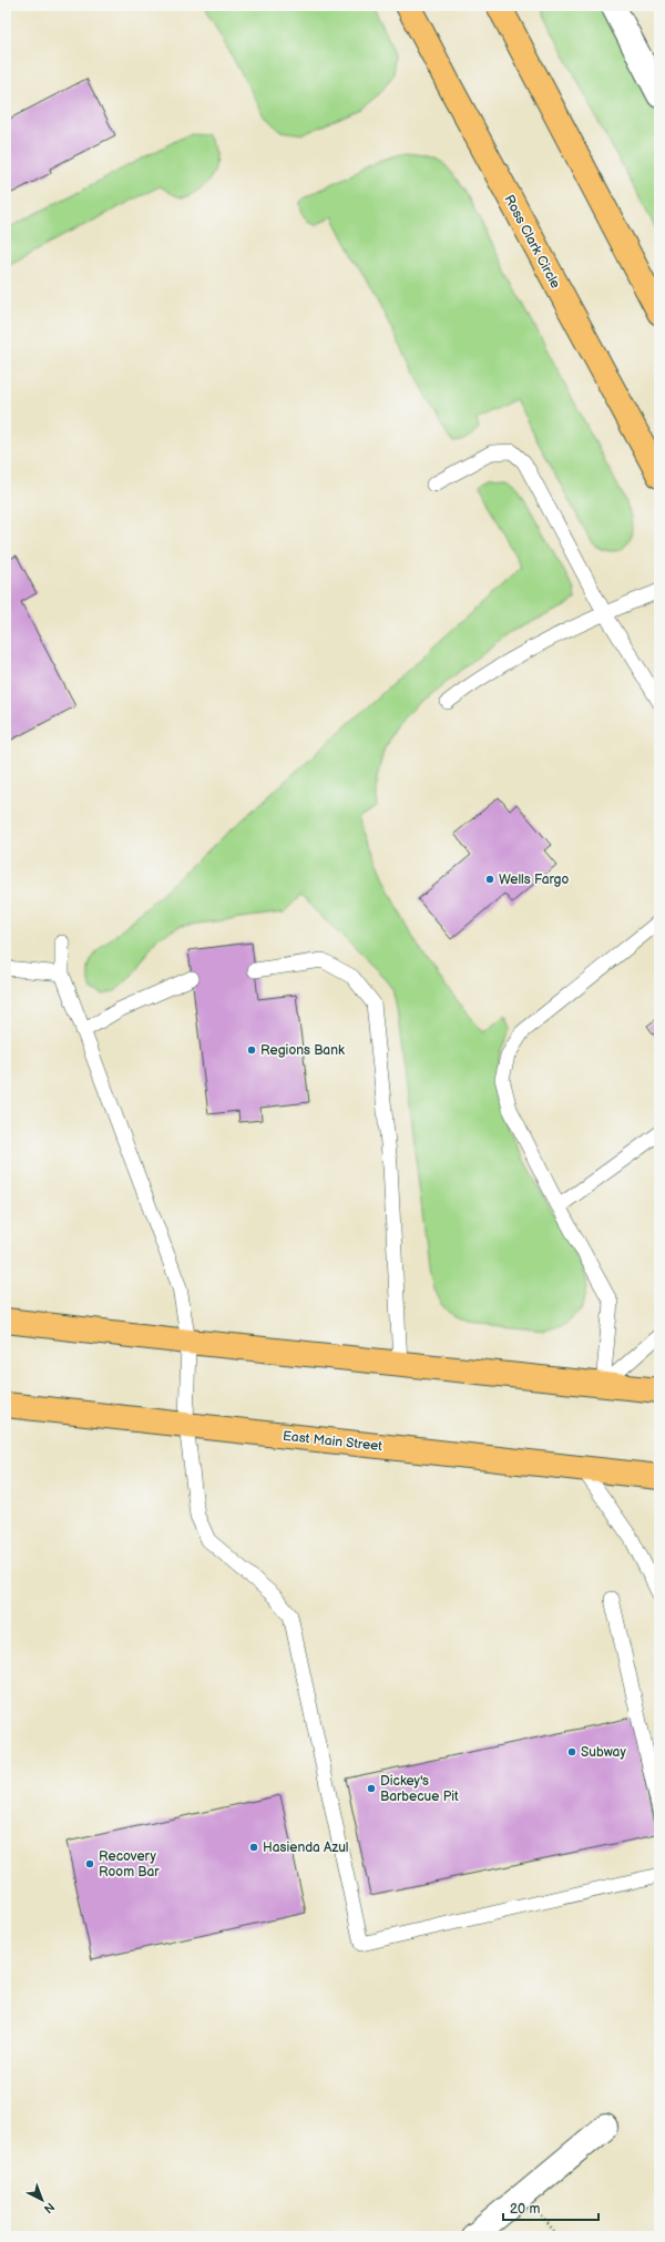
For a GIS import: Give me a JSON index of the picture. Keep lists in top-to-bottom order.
{
  "streets": {
    "highway": ["Ross Clark Circle", "East Main Street"]
  },
  "places": [
    "Wells Fargo",
    "Regions Bank",
    "Subway",
    "Dickey's Barbecue Pit",
    "Hasienda Azul",
    "Recovery Room Bar"
  ],
  "scale_bar": "20 m",
  "north": "bottom right"
}
